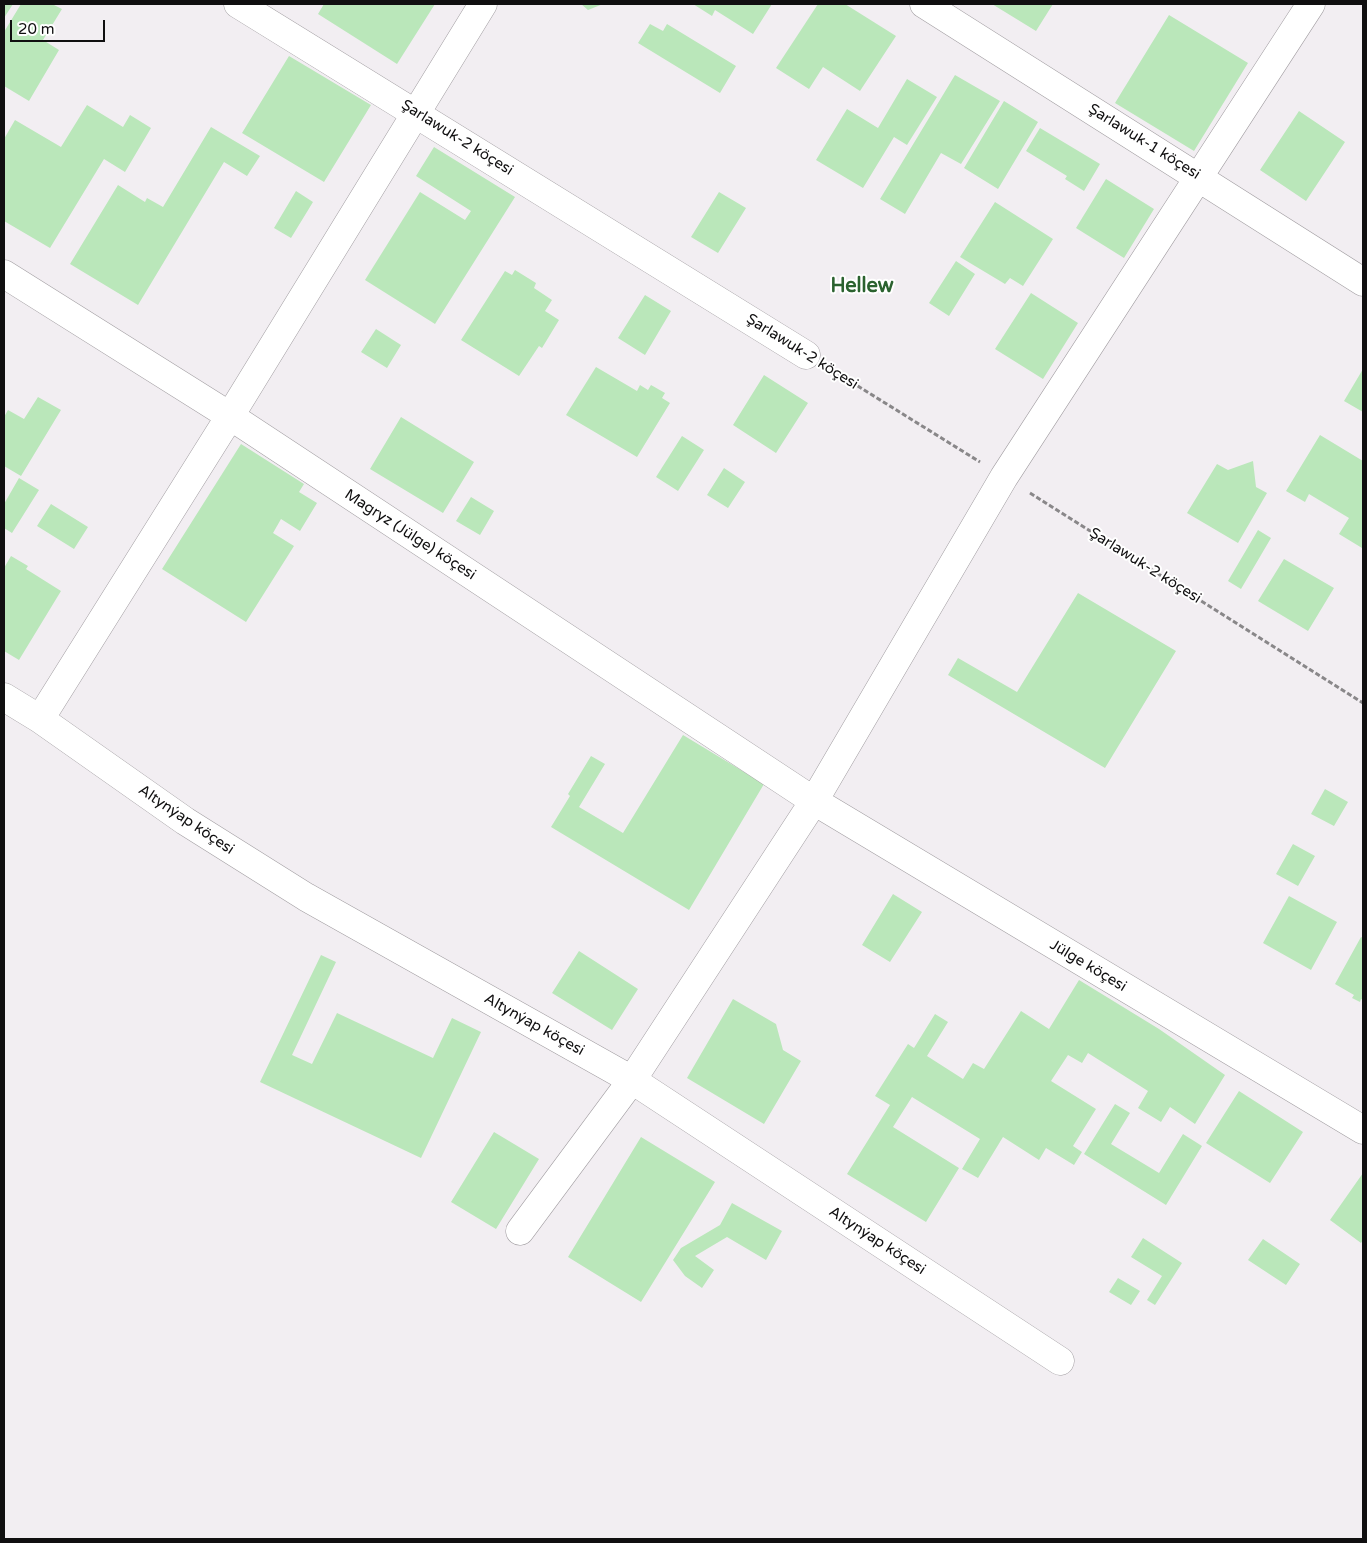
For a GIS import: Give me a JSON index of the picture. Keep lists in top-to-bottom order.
{
  "streets": {
    "street": [
      "Şarlawuk-2 köçesi",
      "Şarlawuk-1 köçesi",
      "Magryz (Jülge) köçesi",
      "Altynýap köçesi",
      "Jülge köçesi"
    ]
  },
  "crossings": [
    ["Magryz (Jülge) köçesi", "Jülge köçesi"]
  ],
  "districts": ["Hellew"],
  "scale_bar": "20 m"
}
